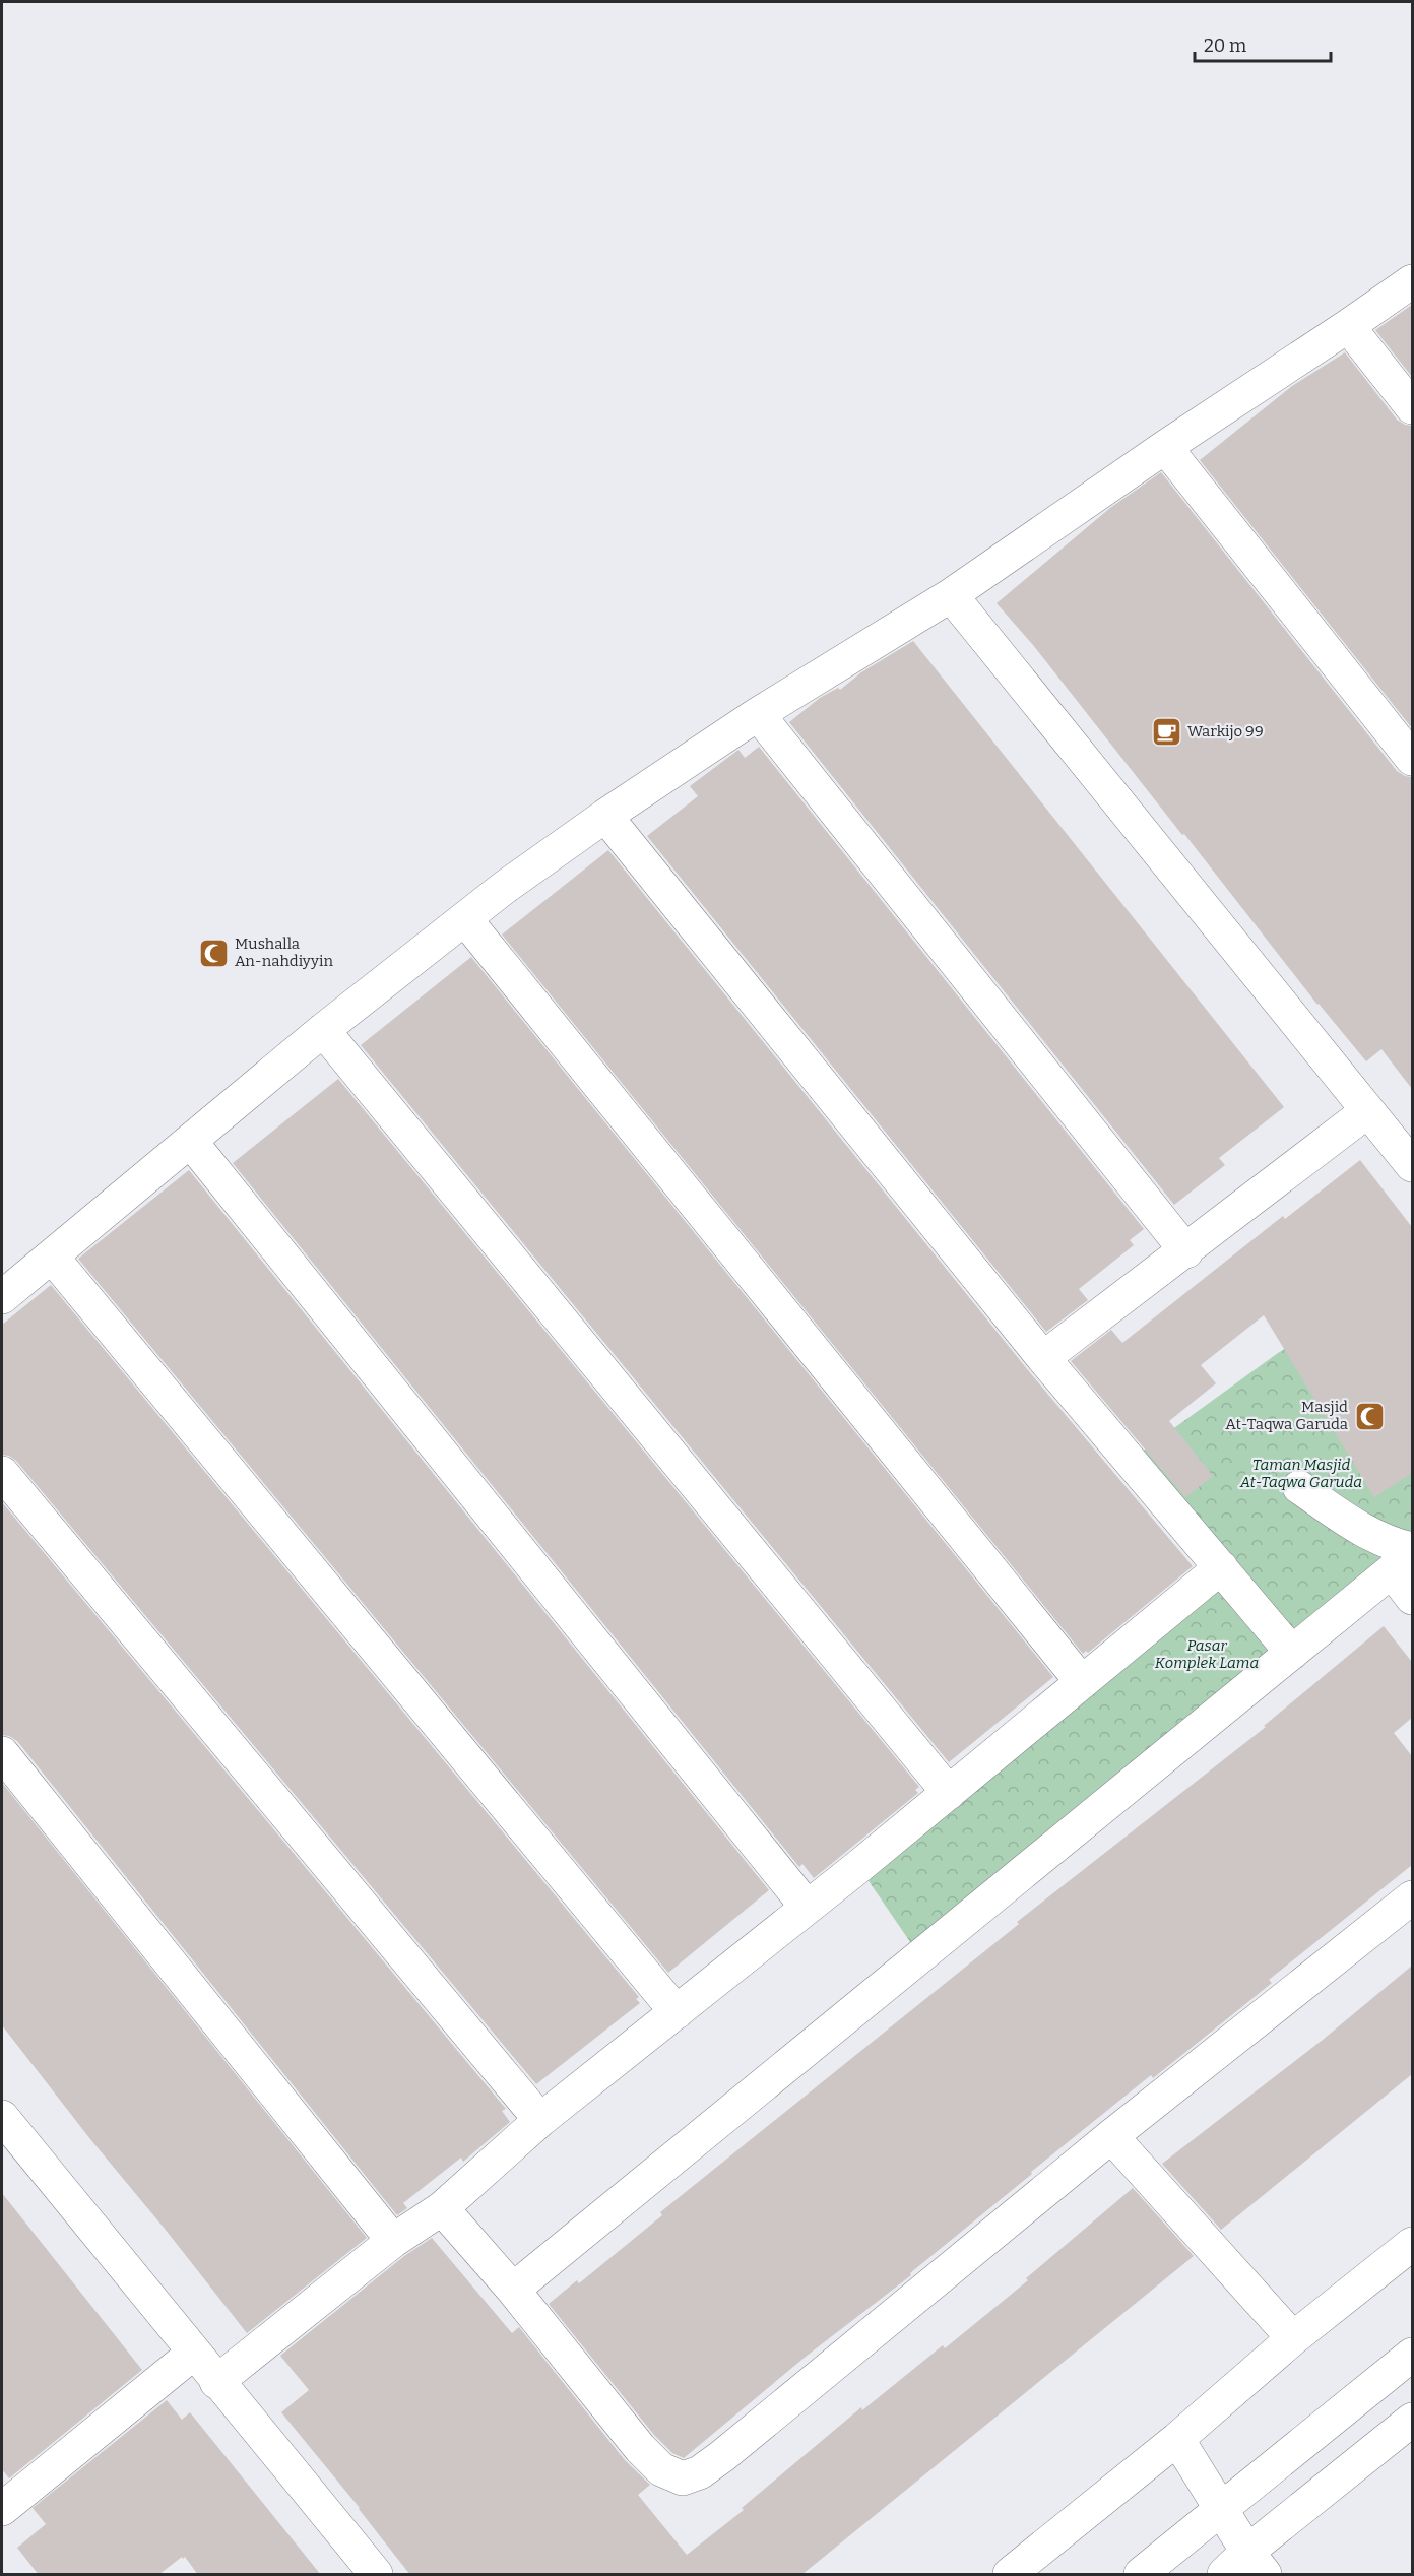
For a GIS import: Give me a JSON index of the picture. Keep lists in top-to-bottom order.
{
  "parks": ["Taman Masjid At-Taqwa Garuda", "Pasar Komplek Lama"],
  "places": {
    "cafe": ["Warkijo 99"],
    "mosque": ["Mushalla An-nahdiyyin", "Masjid At-Taqwa Garuda"]
  },
  "scale_bar": "20 m"
}
